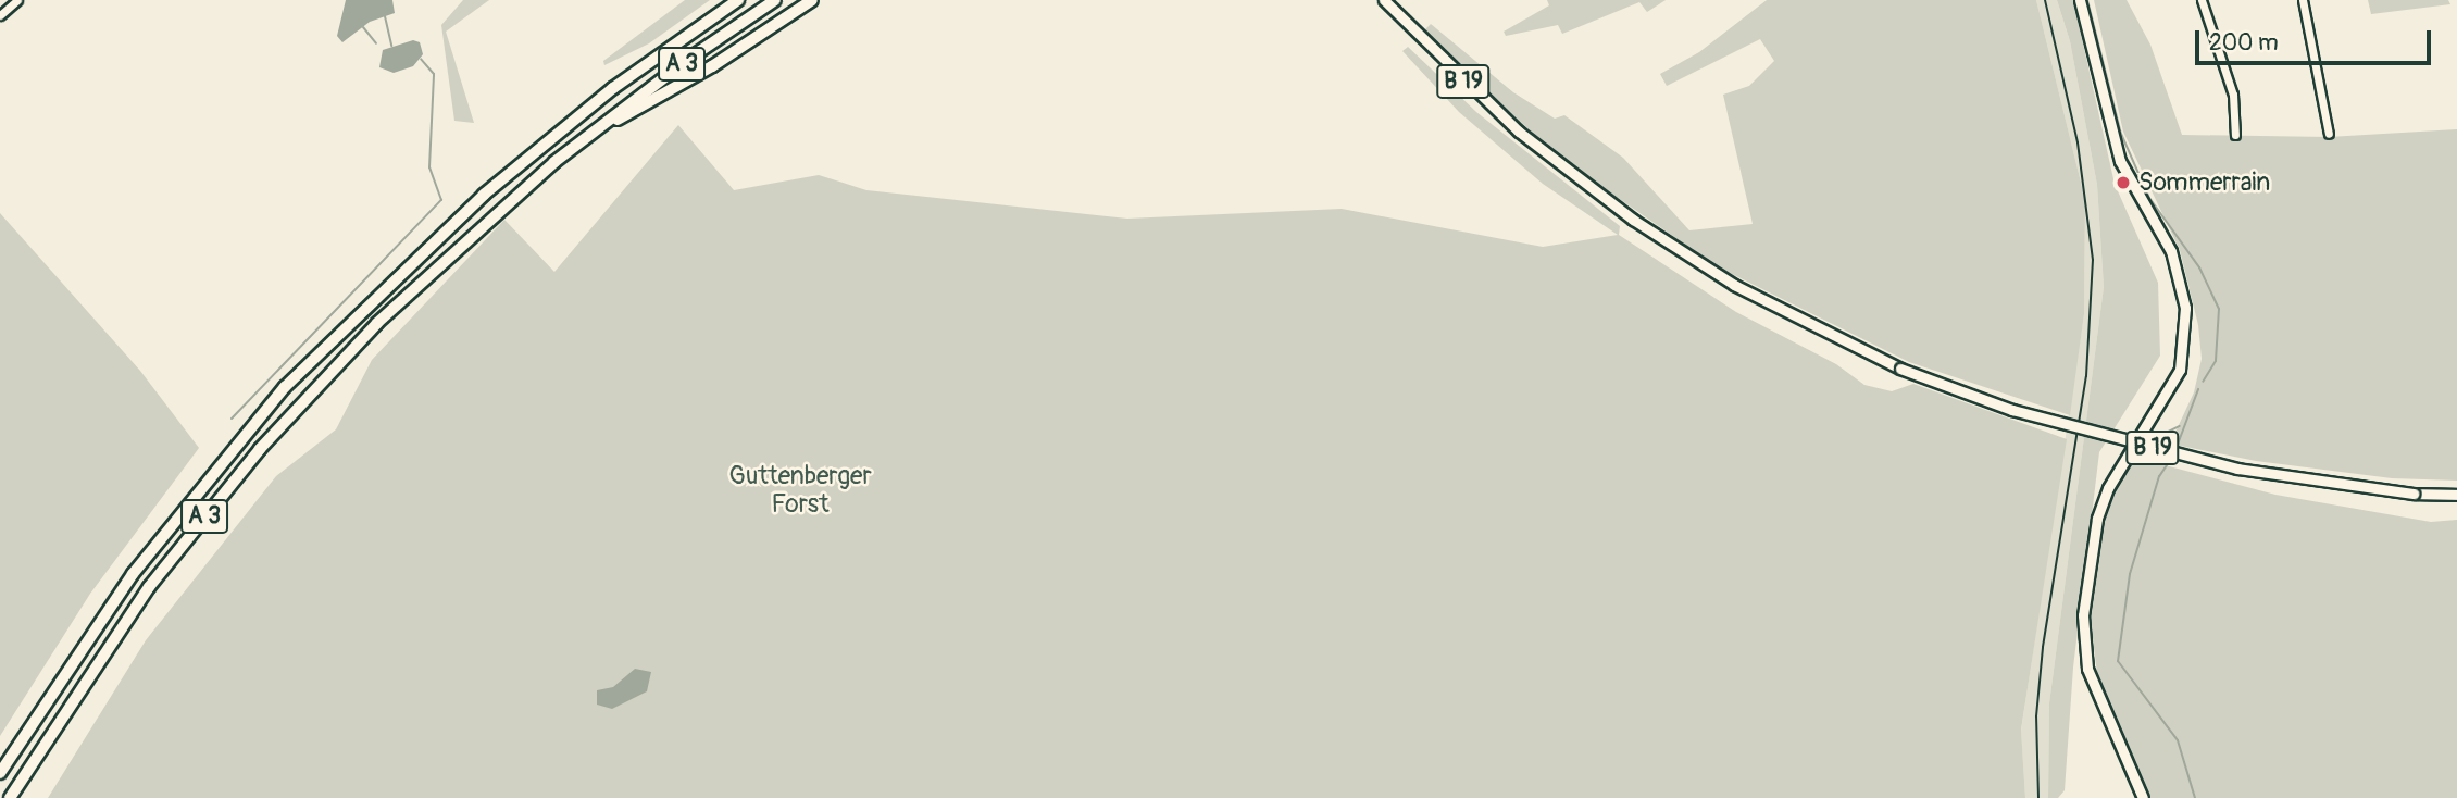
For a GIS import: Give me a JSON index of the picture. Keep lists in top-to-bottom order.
{
  "streets": {
    "highway": ["A 3"],
    "main road": ["B 19"]
  },
  "parks": ["Guttenberger Forst"],
  "places": ["Sommerrain"],
  "scale_bar": "200 m"
}
